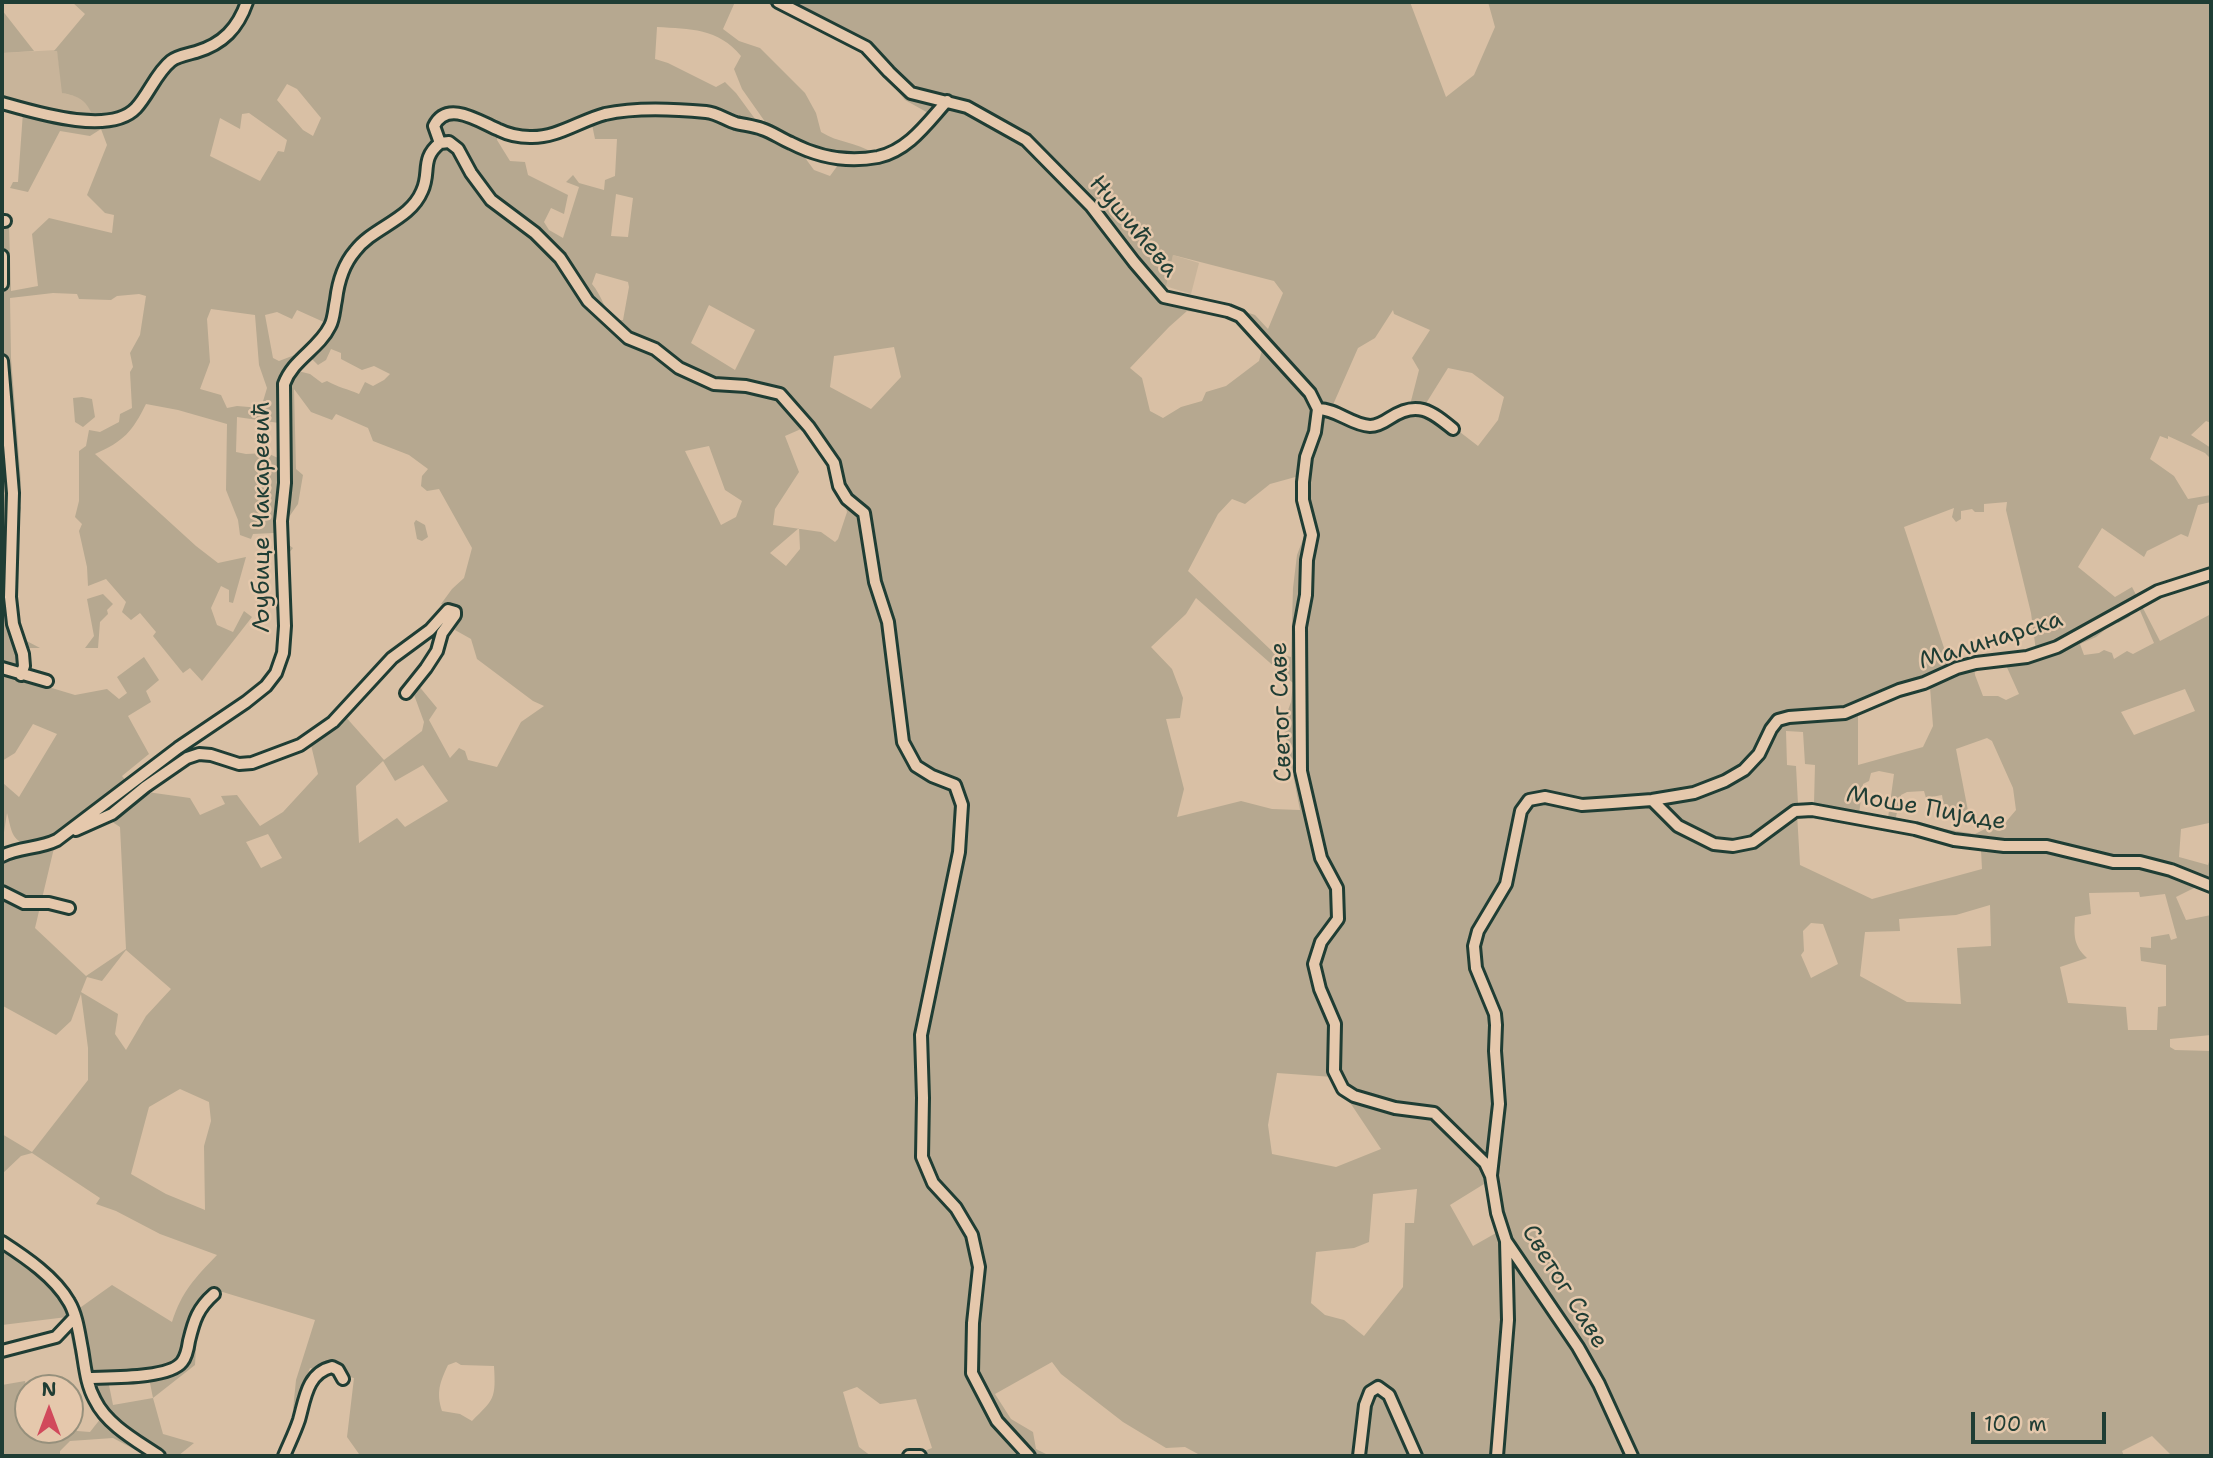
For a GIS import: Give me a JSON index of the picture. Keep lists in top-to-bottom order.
{
  "streets": {
    "street": [
      "Нушићева",
      "Љубице Чакаревић",
      "Малинарска",
      "Светог Саве",
      "Моше Пијаде"
    ]
  },
  "crossings": [
    ["Нушићева", "Љубице Чакаревић"],
    ["Нушићева", "Светог Саве"],
    ["Малинарска", "Светог Саве"],
    ["Малинарска", "Моше Пијаде"]
  ],
  "scale_bar": "100 m",
  "north": "top"
}
